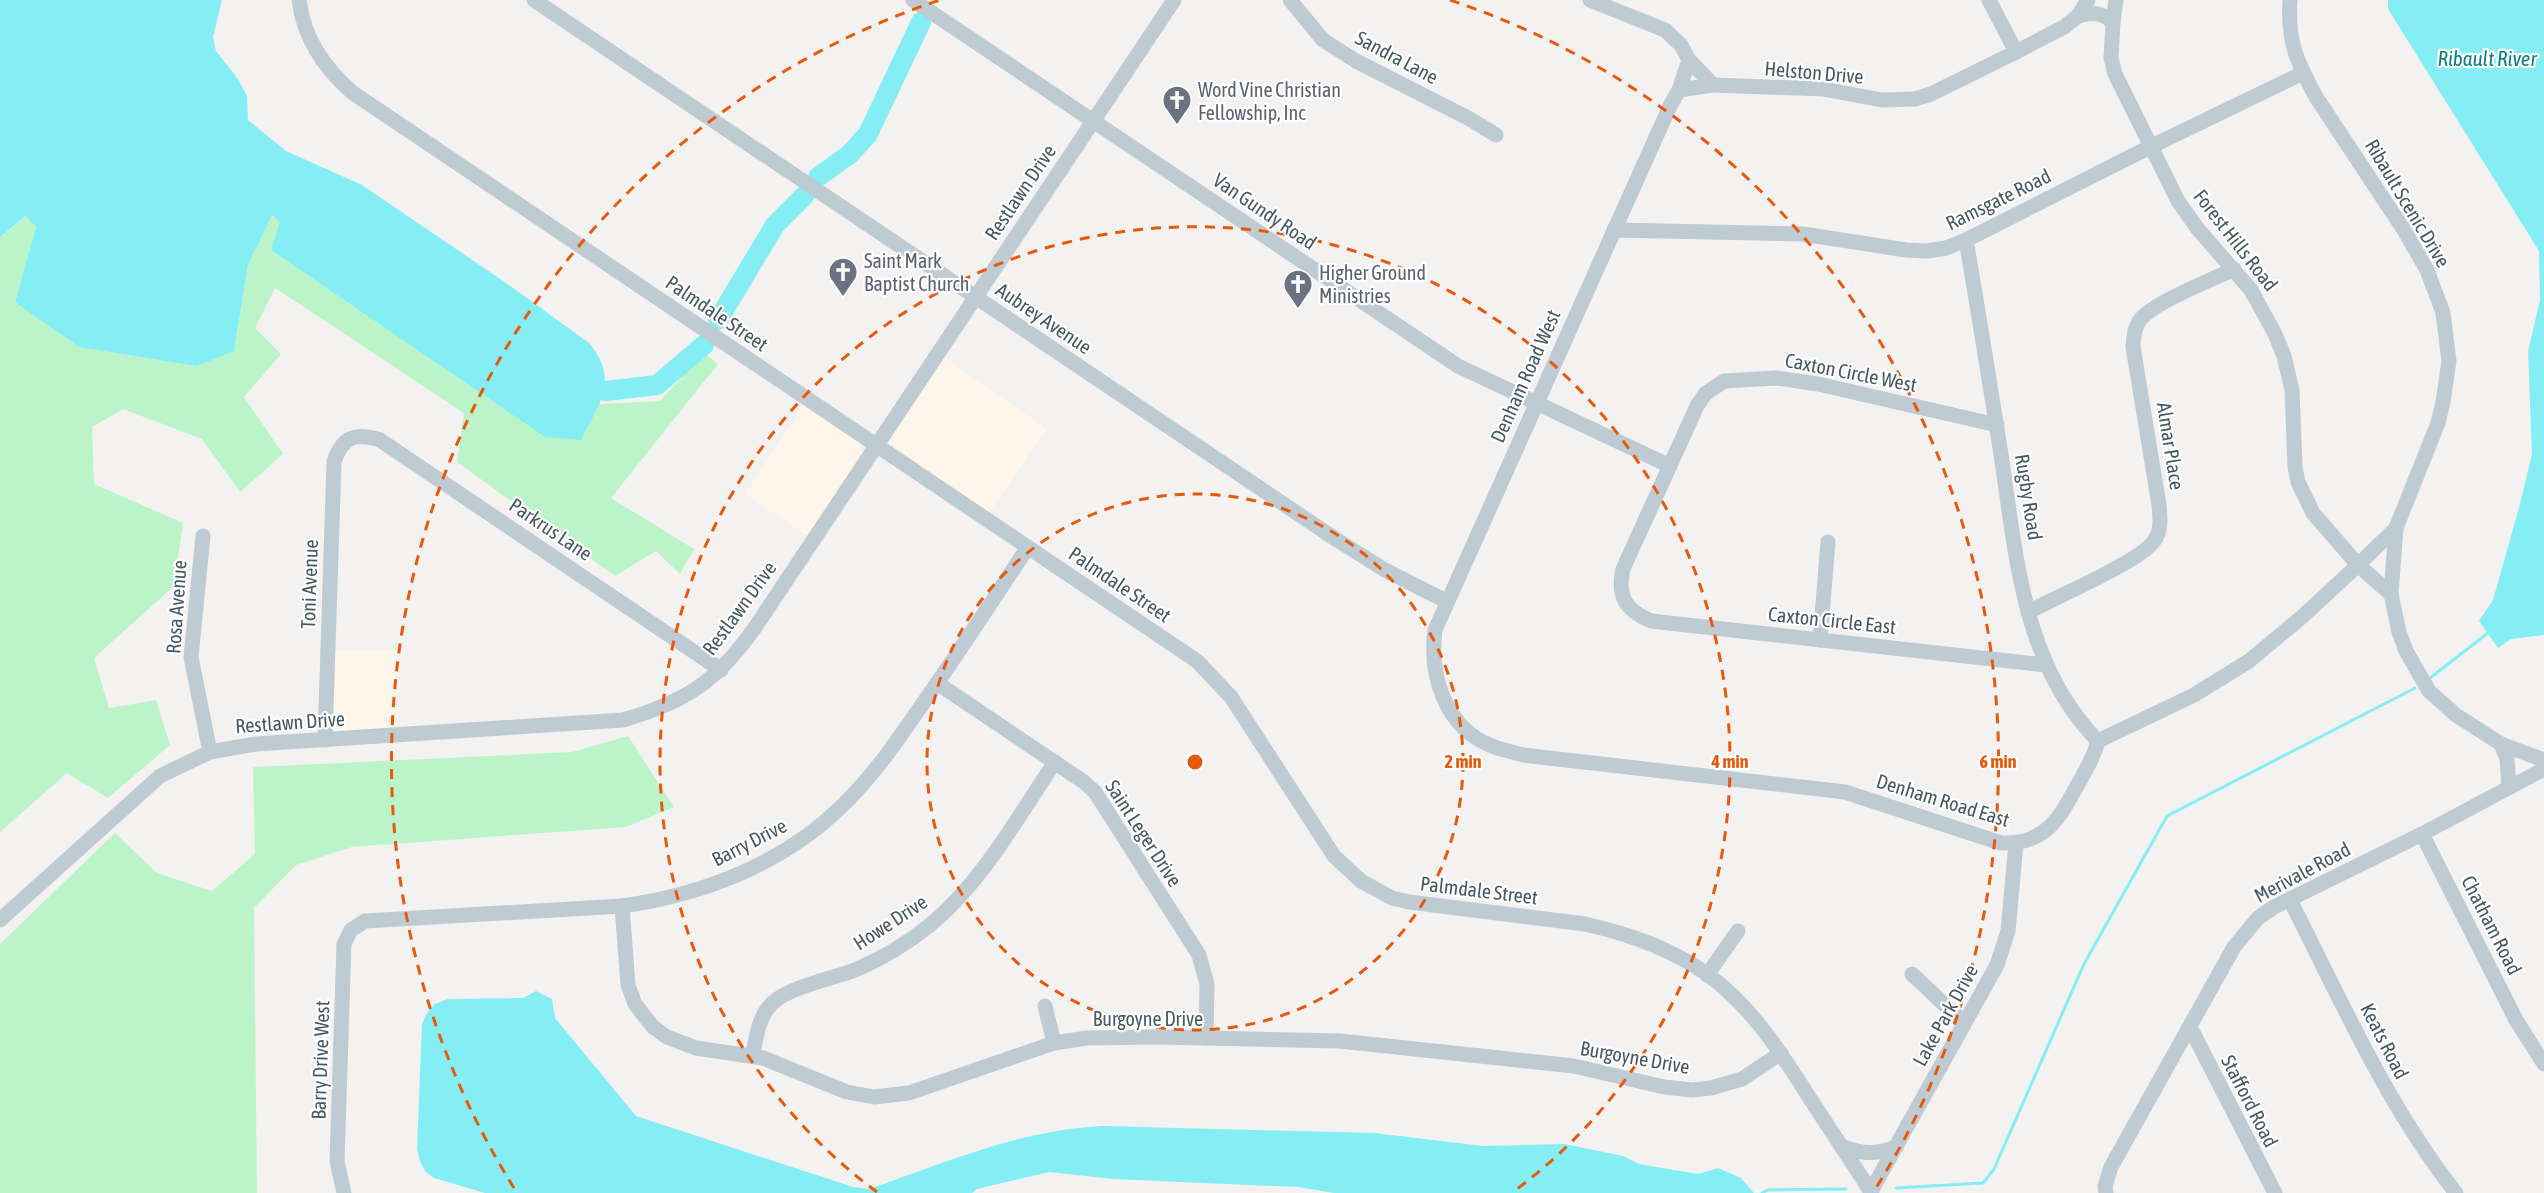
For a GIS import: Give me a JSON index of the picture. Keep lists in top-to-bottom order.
{
  "streets": {
    "street": [
      "Sandra Lane",
      "Helston Drive",
      "Restlawn Drive",
      "Ramsgate Road",
      "Ribault Scenic Drive",
      "Van Gundy Road",
      "Forest Hills Road",
      "Palmdale Street",
      "Aubrey Avenue",
      "Caxton Circle West",
      "Denham Road West",
      "Almar Place",
      "Rugby Road",
      "Parkrus Lane",
      "Toni Avenue",
      "Rosa Avenue",
      "Caxton Circle East",
      "Denham Road East",
      "Saint Leger Drive",
      "Barry Drive",
      "Merivale Road",
      "Howe Drive",
      "Chatham Road",
      "Lake Park Drive",
      "Burgoyne Drive",
      "Keats Road",
      "Barry Drive West",
      "Stafford Road"
    ]
  },
  "crossings": [
    ["Helston Drive", "Denham Road West"],
    ["Restlawn Drive", "Van Gundy Road"],
    ["Restlawn Drive", "Palmdale Street"],
    ["Restlawn Drive", "Aubrey Avenue"],
    ["Restlawn Drive", "Parkrus Lane"],
    ["Restlawn Drive", "Toni Avenue"],
    ["Restlawn Drive", "Rosa Avenue"],
    ["Ramsgate Road", "Ribault Scenic Drive"],
    ["Ramsgate Road", "Forest Hills Road"],
    ["Ramsgate Road", "Denham Road West"],
    ["Ramsgate Road", "Rugby Road"],
    ["Ribault Scenic Drive", "Forest Hills Road"],
    ["Van Gundy Road", "Caxton Circle West"],
    ["Van Gundy Road", "Denham Road West"],
    ["Forest Hills Road", "Almar Place"],
    ["Palmdale Street", "Barry Drive"],
    ["Palmdale Street", "Lake Park Drive"],
    ["Palmdale Street", "Burgoyne Drive"],
    ["Aubrey Avenue", "Denham Road West"],
    ["Caxton Circle West", "Rugby Road"],
    ["Caxton Circle West", "Caxton Circle East"],
    ["Denham Road West", "Denham Road East"],
    ["Almar Place", "Rugby Road"],
    ["Rugby Road", "Caxton Circle East"],
    ["Rugby Road", "Denham Road East"],
    ["Parkrus Lane", "Toni Avenue"],
    ["Denham Road East", "Lake Park Drive"],
    ["Saint Leger Drive", "Barry Drive"],
    ["Saint Leger Drive", "Howe Drive"],
    ["Saint Leger Drive", "Burgoyne Drive"],
    ["Barry Drive", "Burgoyne Drive"],
    ["Barry Drive", "Barry Drive West"],
    ["Merivale Road", "Chatham Road"],
    ["Merivale Road", "Keats Road"],
    ["Merivale Road", "Stafford Road"],
    ["Howe Drive", "Burgoyne Drive"]
  ],
  "water": ["Ribault River"],
  "places": {
    "church": ["Word Vine Christian Fellowship, Inc", "Saint Mark Baptist Church", "Higher Ground Ministries"]
  },
  "rings": ["2 min", "4 min", "6 min"]
}
